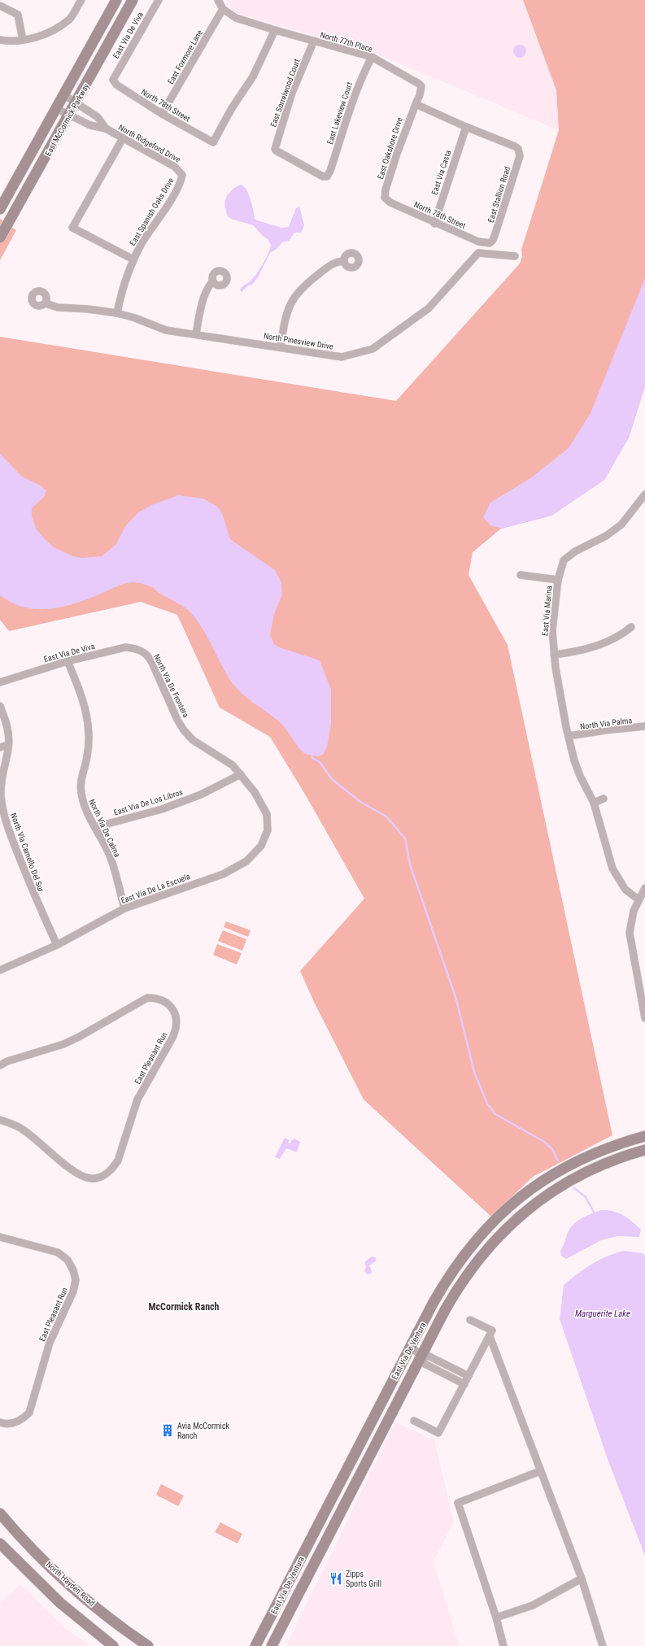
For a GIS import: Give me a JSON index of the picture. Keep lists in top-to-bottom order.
{
  "streets": {
    "main road": ["East McCormick Parkway", "East Via De Ventura", "North Hayden Road"],
    "street": [
      "East Via De Viva",
      "North 77th Place",
      "East Foxmore Lane",
      "East Sorrelwood Court",
      "North 78th Street",
      "East Lakeview Court",
      "North Ridgeford Drive",
      "East Oakshore Drive",
      "East Via Casta",
      "East Stallion Road",
      "East Spanish Oaks Drive",
      "North Pinesview Drive",
      "East Via Marina",
      "North Via De Frontera",
      "North Via Palma",
      "East Via De Los Libros",
      "North Via De Calma",
      "North Via Camello Del Sur",
      "East Via De La Escuela",
      "East Pleasant Run"
    ]
  },
  "crossings": [
    ["East Via De Viva", "North 78th Street"],
    ["East Via De Viva", "North Via De Frontera"],
    ["East Via De Viva", "North Via De Calma"],
    ["North 77th Place", "East Foxmore Lane"],
    ["North 77th Place", "East Sorrelwood Court"],
    ["North 77th Place", "North 78th Street"],
    ["North 77th Place", "East Lakeview Court"],
    ["North 77th Place", "East Oakshore Drive"],
    ["East Foxmore Lane", "North 78th Street"],
    ["East Sorrelwood Court", "East Lakeview Court"],
    ["North 78th Street", "East Oakshore Drive"],
    ["North 78th Street", "East Via Casta"],
    ["North 78th Street", "East Stallion Road"],
    ["East McCormick Parkway", "North Ridgeford Drive"],
    ["North Ridgeford Drive", "East Spanish Oaks Drive"],
    ["East Via Casta", "East Stallion Road"],
    ["East Spanish Oaks Drive", "North Pinesview Drive"],
    ["East Via Marina", "North Via Palma"],
    ["North Via De Frontera", "East Via De Los Libros"],
    ["North Via De Frontera", "East Via De La Escuela"],
    ["East Via De Los Libros", "North Via De Calma"],
    ["North Via De Calma", "East Via De La Escuela"],
    ["North Via Camello Del Sur", "East Via De La Escuela"]
  ],
  "districts": ["McCormick Ranch"],
  "water": ["Marguerite Lake"],
  "places": {
    "building": ["Avia McCormick Ranch"],
    "restaurant": ["Zipps Sports Grill"]
  }
}
